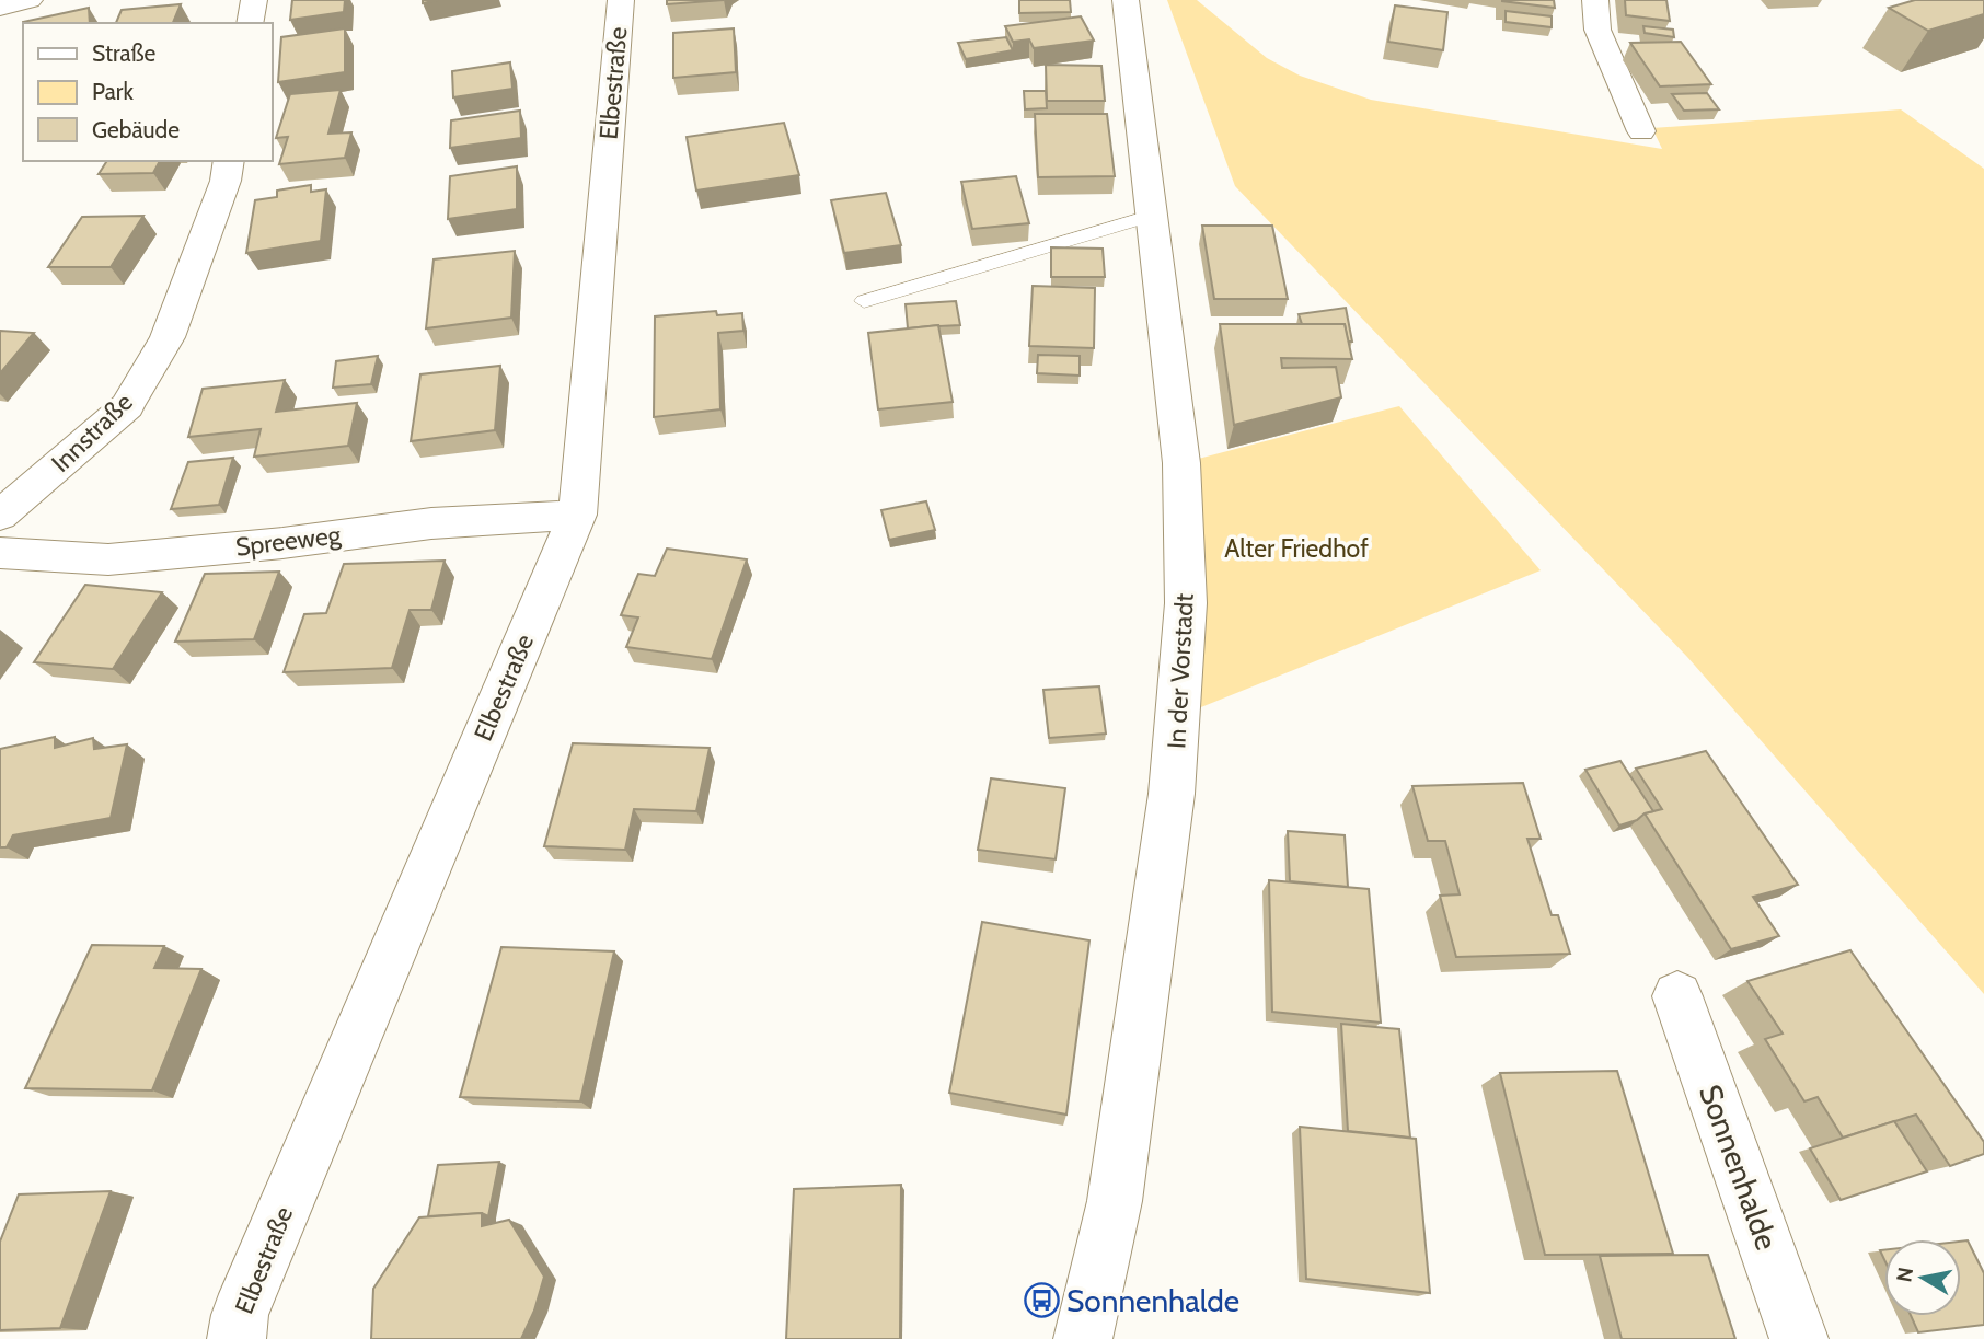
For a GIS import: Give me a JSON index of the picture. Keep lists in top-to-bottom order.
{
  "streets": {
    "street": [
      "Elbestraße",
      "Innstraße",
      "Spreeweg",
      "In der Vorstadt",
      "Sonnenhalde"
    ]
  },
  "crossings": [
    ["Elbestraße", "Spreeweg"]
  ],
  "parks": ["Alter Friedhof"],
  "places": {
    "bus stop": ["Sonnenhalde"]
  },
  "legend": ["Straße", "Park", "Gebäude"],
  "north": "left"
}
